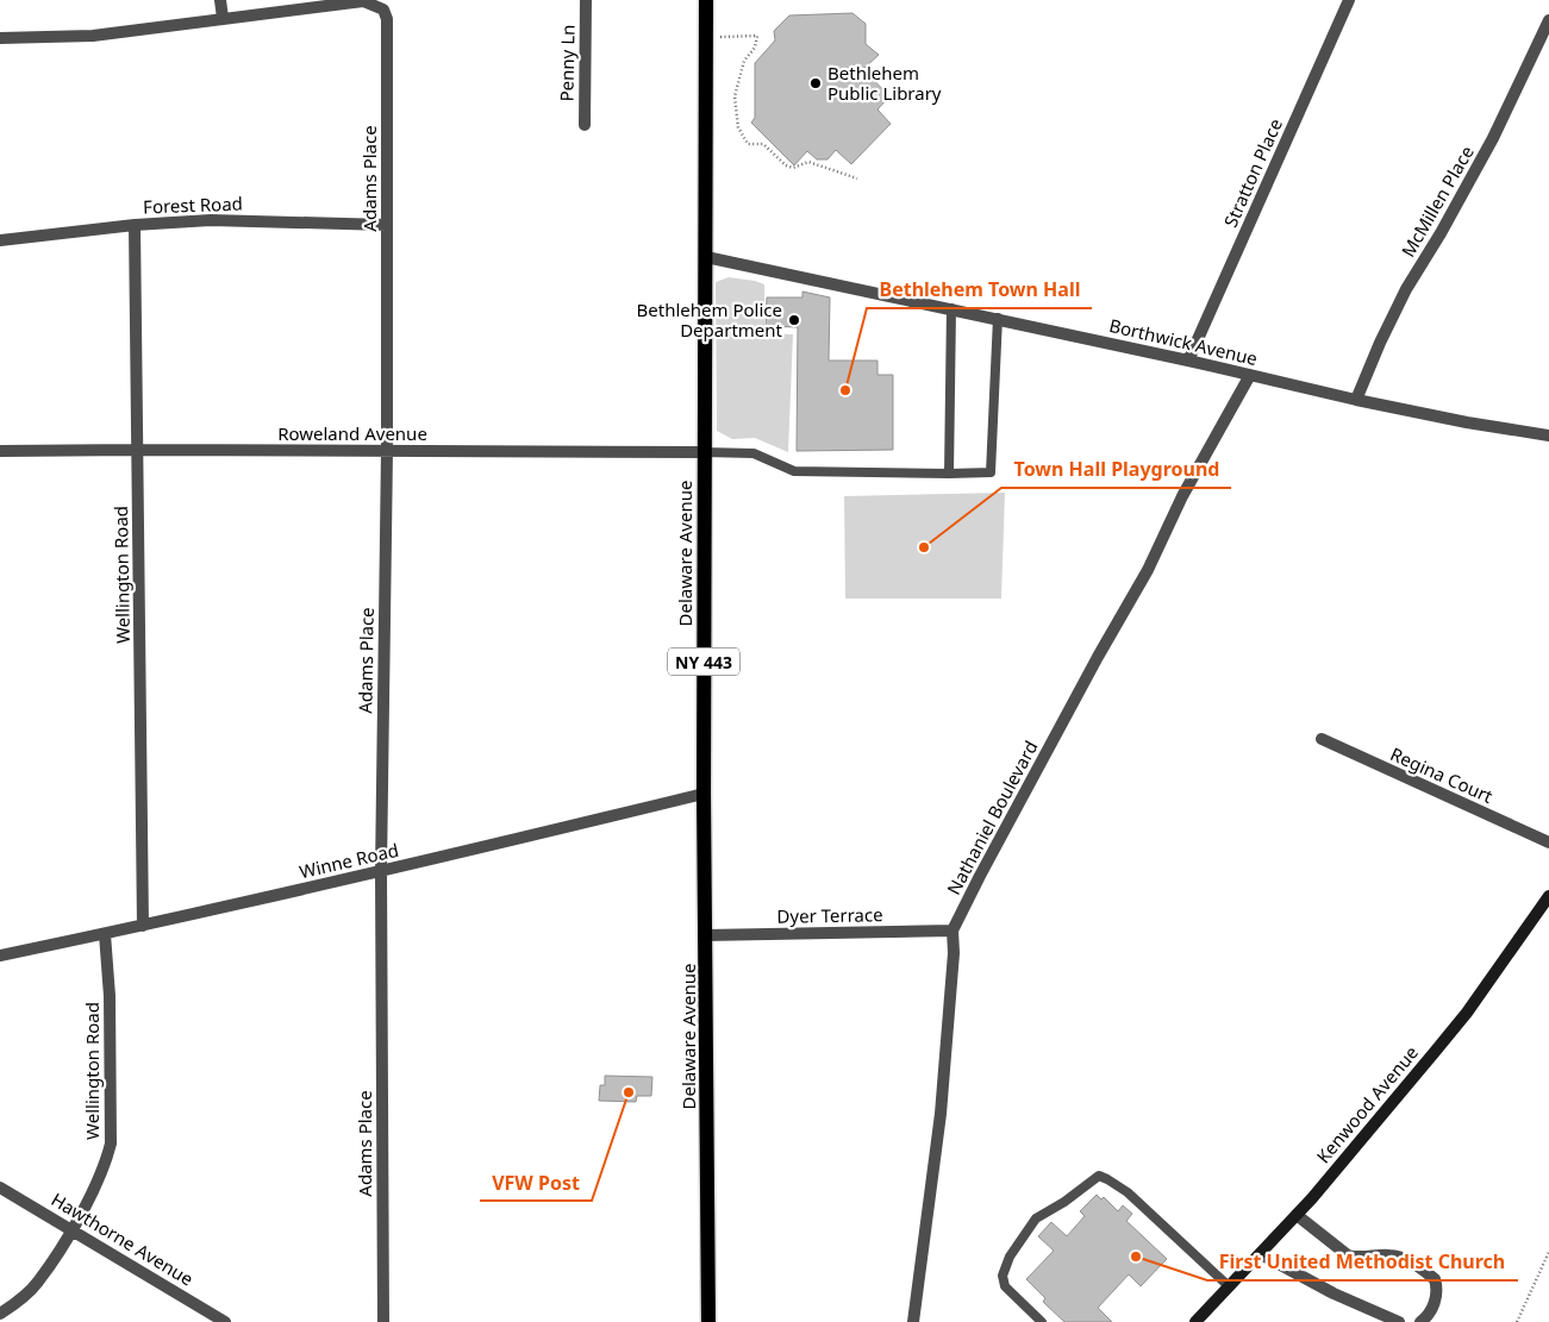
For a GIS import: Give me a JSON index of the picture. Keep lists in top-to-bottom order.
{
  "streets": {
    "main road": ["Delaware Avenue", "NY 443", "Kenwood Avenue"],
    "street": [
      "Penny Ln",
      "Stratton Place",
      "Adams Place",
      "McMillen Place",
      "Forest Road",
      "Borthwick Avenue",
      "Roweland Avenue",
      "Wellington Road",
      "Regina Court",
      "Nathaniel Boulevard",
      "Winne Road",
      "Dyer Terrace",
      "Hawthorne Avenue"
    ]
  },
  "crossings": [
    ["Stratton Place", "Borthwick Avenue"],
    ["Adams Place", "Forest Road"],
    ["Adams Place", "Roweland Avenue"],
    ["Adams Place", "Winne Road"],
    ["McMillen Place", "Borthwick Avenue"],
    ["Forest Road", "Wellington Road"],
    ["Borthwick Avenue", "Delaware Avenue"],
    ["Borthwick Avenue", "Nathaniel Boulevard"],
    ["Roweland Avenue", "Delaware Avenue"],
    ["Roweland Avenue", "Wellington Road"],
    ["Delaware Avenue", "Winne Road"],
    ["Delaware Avenue", "Dyer Terrace"],
    ["Wellington Road", "Winne Road"],
    ["Wellington Road", "Hawthorne Avenue"],
    ["Nathaniel Boulevard", "Dyer Terrace"]
  ],
  "places": [
    "Bethlehem Public Library",
    "Bethlehem Police Department",
    "Bethlehem Town Hall",
    "Town Hall Playground",
    "VFW Post",
    "First United Methodist Church"
  ]
}
